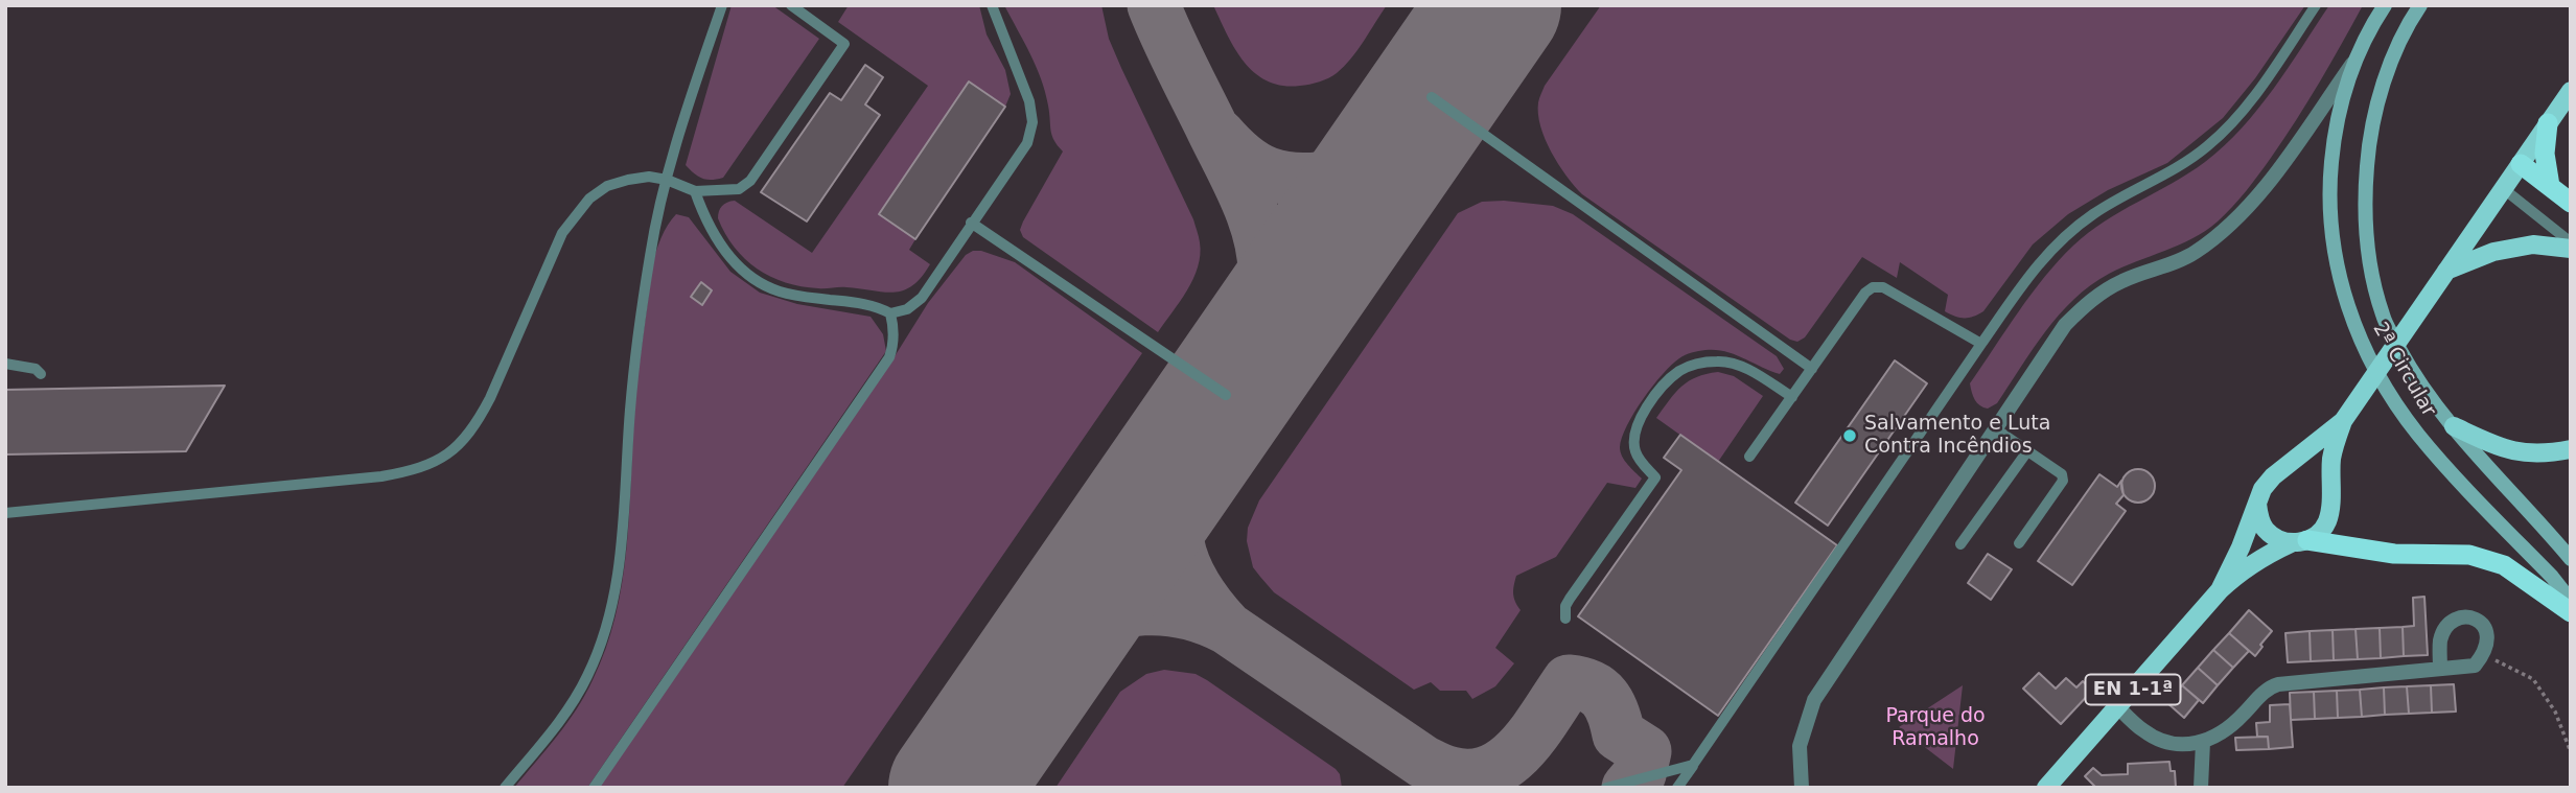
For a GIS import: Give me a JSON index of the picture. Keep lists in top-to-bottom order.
{
  "streets": {
    "main road": ["2ª Circular", "EN 1-1ª"]
  },
  "parks": ["Parque do Ramalho"],
  "places": ["Salvamento e Luta Contra Incêndios"]
}
